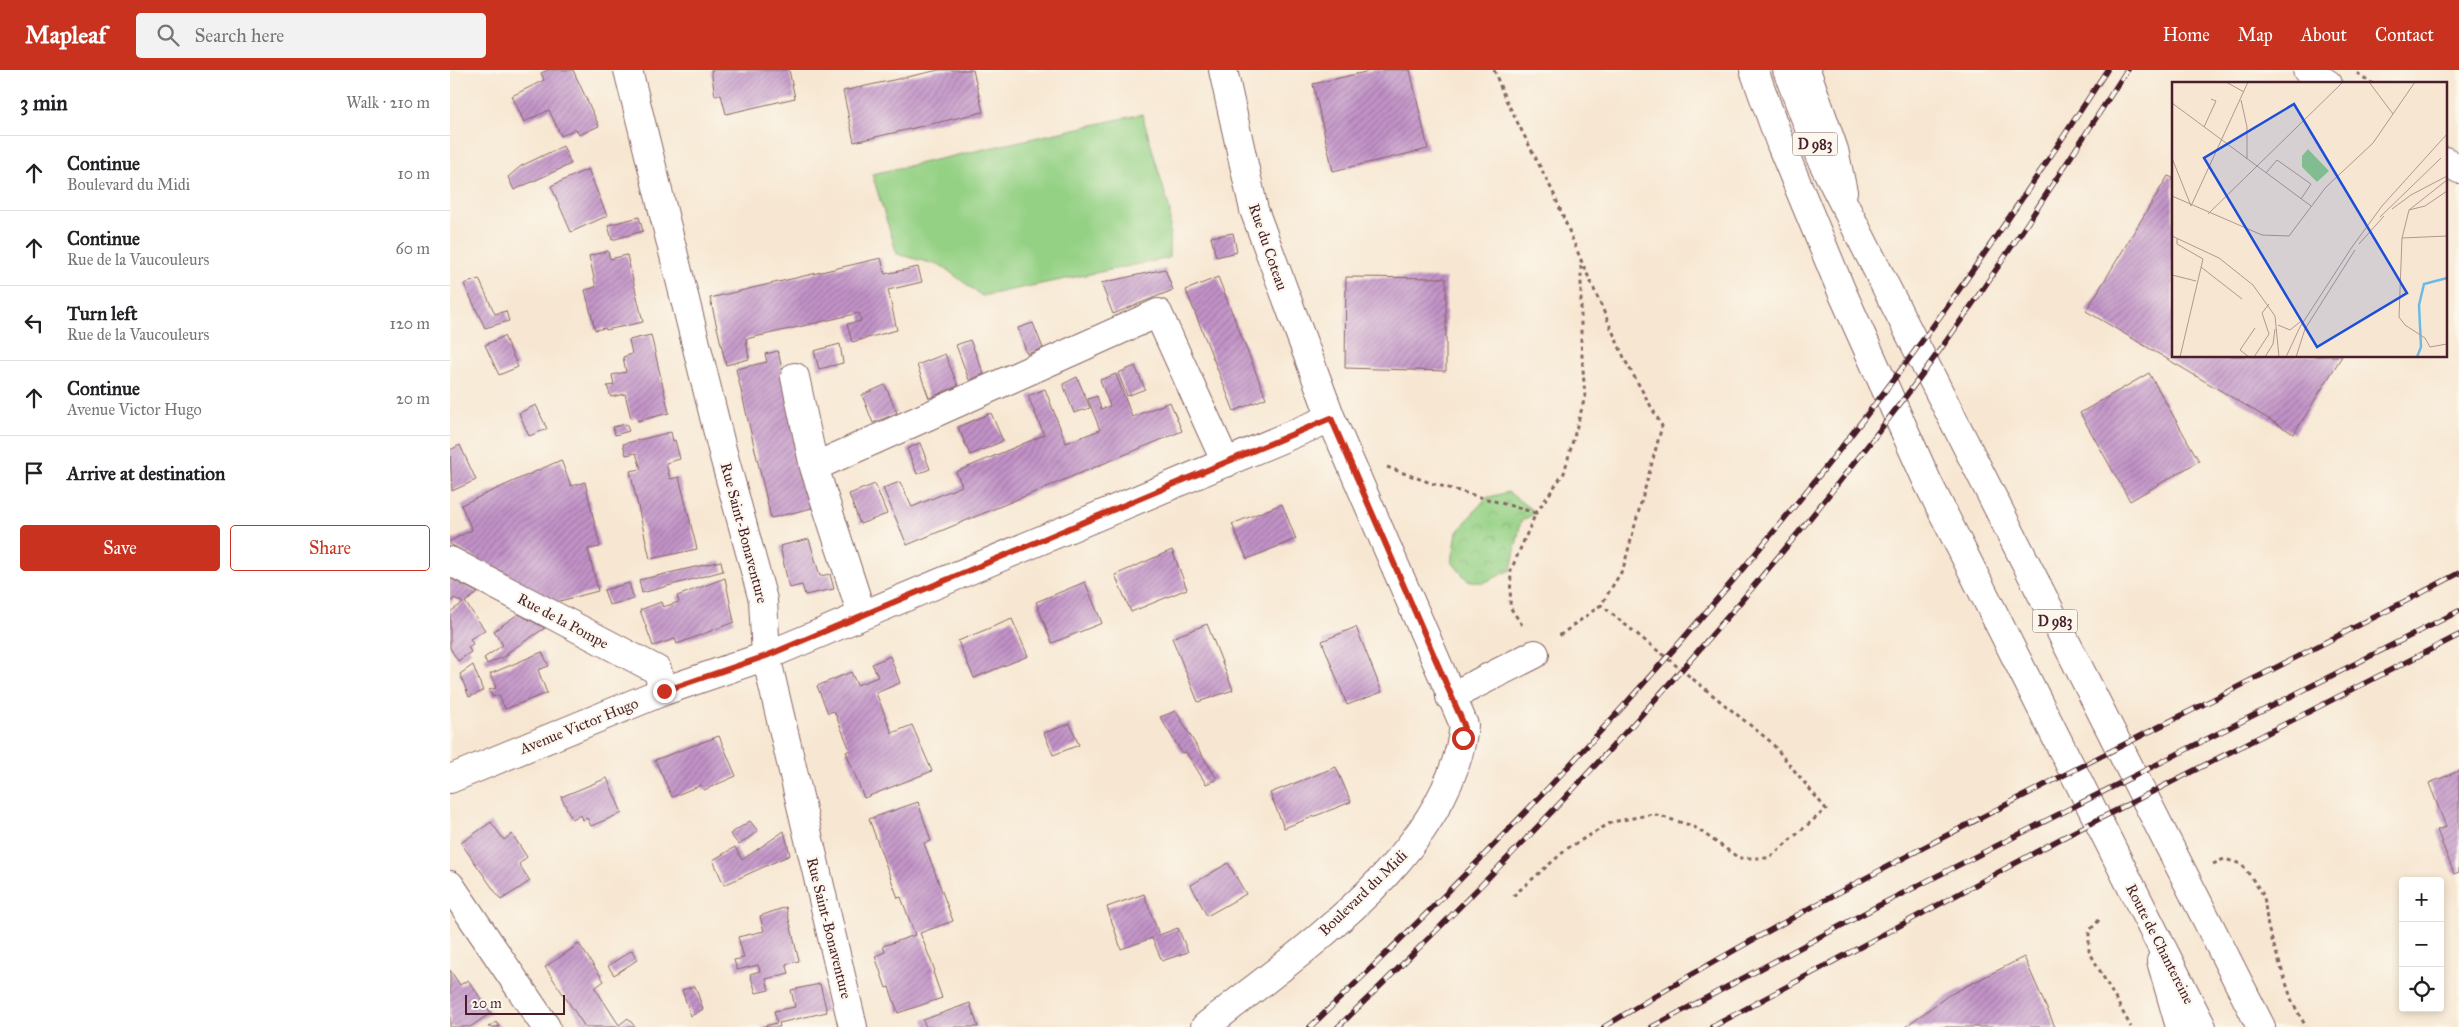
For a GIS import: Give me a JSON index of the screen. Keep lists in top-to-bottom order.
{
  "streets": {
    "street": [
      "D 983",
      "Rue du Coteau",
      "Rue Saint-Bonaventure",
      "Rue de la Pompe",
      "Avenue Victor Hugo",
      "Boulevard du Midi",
      "Route de Chantereine"
    ]
  },
  "crossings": [
    ["Rue du Coteau", "Avenue Victor Hugo"],
    ["Rue du Coteau", "Boulevard du Midi"],
    ["Rue Saint-Bonaventure", "Avenue Victor Hugo"],
    ["Rue de la Pompe", "Avenue Victor Hugo"]
  ],
  "scale_bar": "20 m",
  "page": {
    "header": "Mapleaf",
    "search": "Search here",
    "nav": [
      "Home",
      "Map",
      "About",
      "Contact"
    ],
    "heading": ["3 min", "Walk · 210 m"],
    "list": [
      ["Continue", "Boulevard du Midi", "10 m"],
      ["Continue", "Rue de la Vaucouleurs", "60 m"],
      ["Turn left", "Rue de la Vaucouleurs", "120 m"],
      ["Continue", "Avenue Victor Hugo", "20 m"],
      "Arrive at destination"
    ],
    "buttons": ["Save", "Share"],
    "map_buttons": ["+", "−"],
    "scale": "20 m"
  }
}
